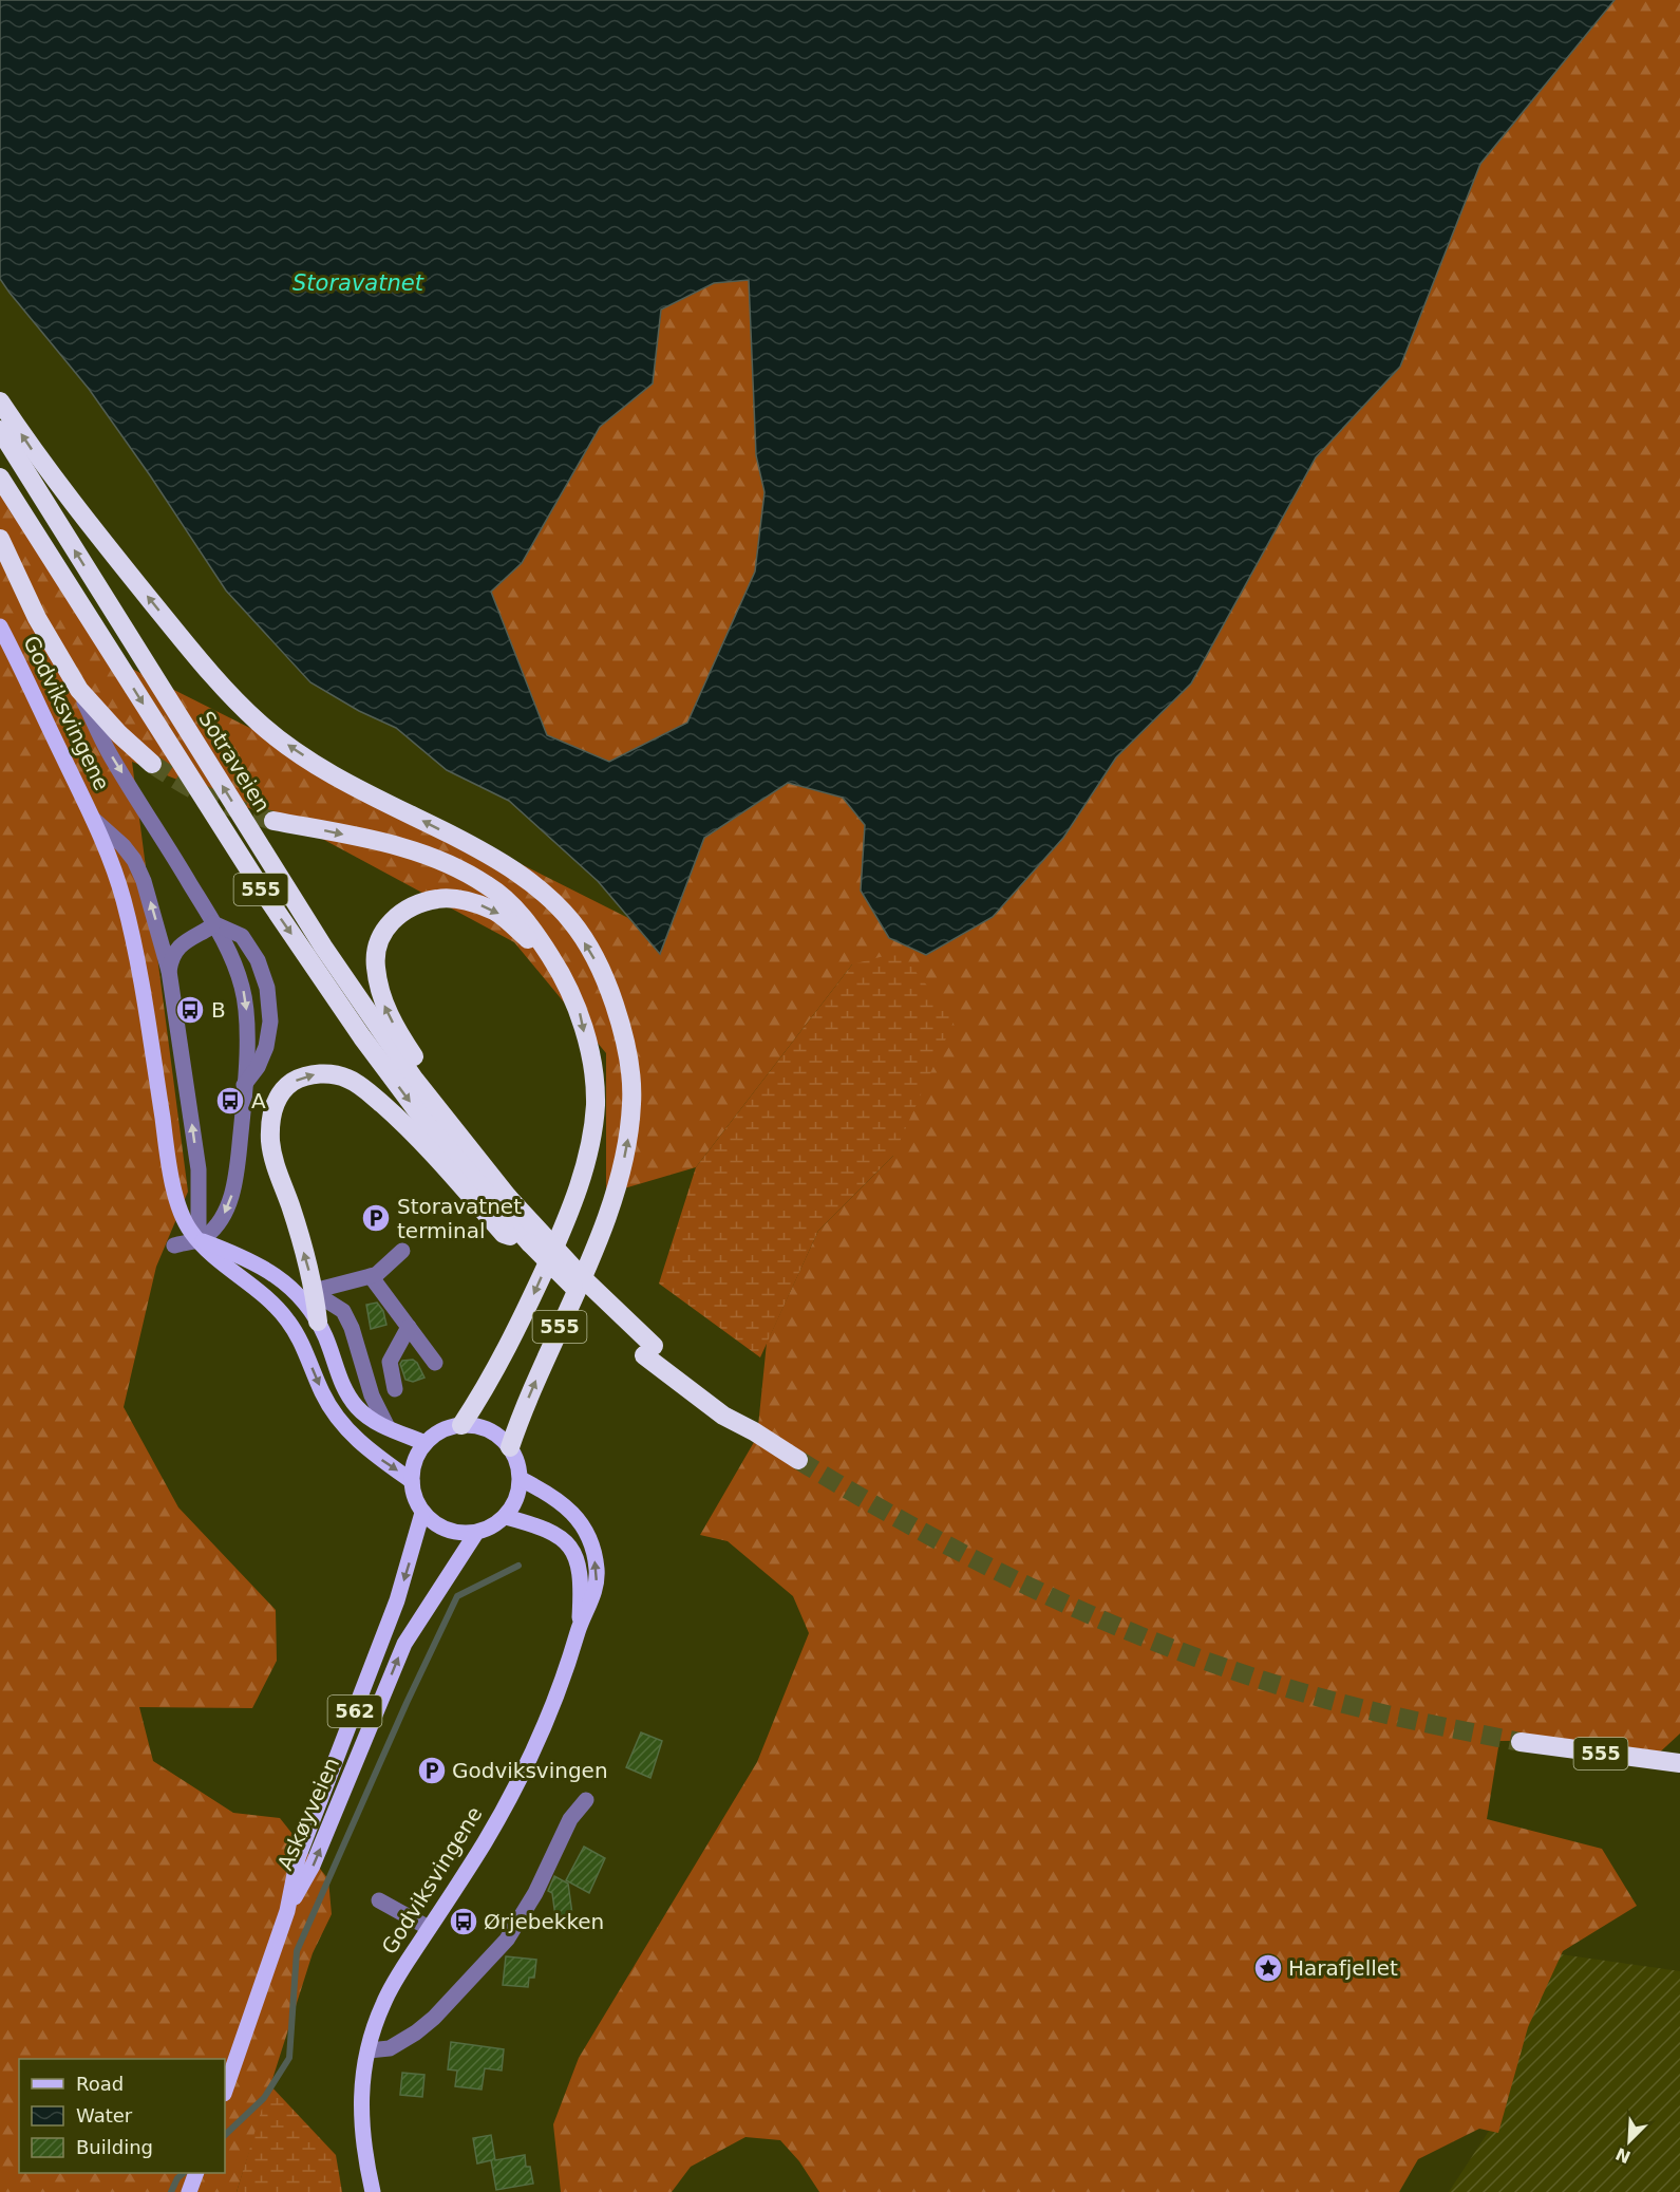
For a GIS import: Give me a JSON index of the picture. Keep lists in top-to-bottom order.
{
  "streets": {
    "highway": ["Sotraveien", "555"],
    "main road": ["Godviksvingene", "562", "Askøyveien"]
  },
  "crossings": [
    ["Godviksvingene", "555"],
    ["Godviksvingene", "Askøyveien"],
    ["Sotraveien", "555"],
    ["555", "Askøyveien"]
  ],
  "water": ["Storavatnet"],
  "places": {
    "bus stop": ["B", "A", "Ørjebekken"],
    "parking": ["Storavatnet terminal", "Godviksvingen"],
    "place": ["Harafjellet"]
  },
  "legend": ["Road", "Water", "Building"],
  "north": "bottom left"
}
